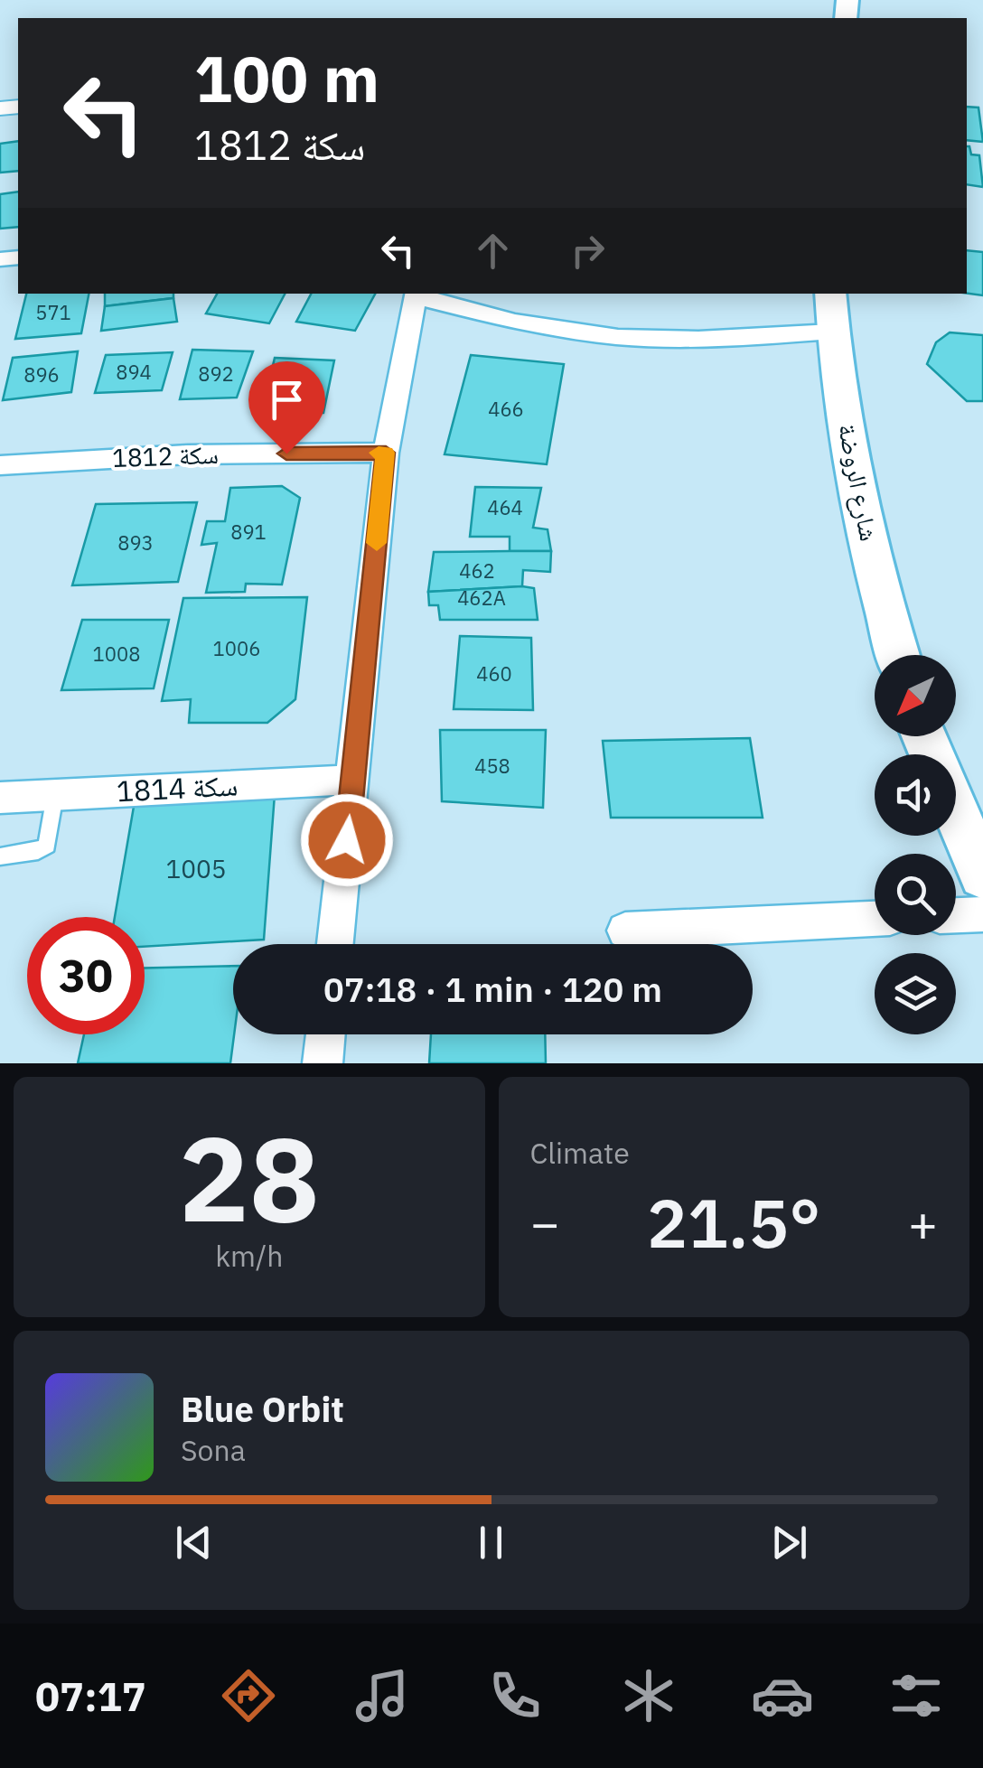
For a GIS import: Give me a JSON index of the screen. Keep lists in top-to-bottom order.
{
  "streets": {
    "main road": ["شارع الروضة"],
    "street": ["سكة 1812", "سكة 1814"]
  },
  "house_numbers": [
    "571",
    "894",
    "892",
    "896",
    "466",
    "464",
    "891",
    "893",
    "462",
    "462A",
    "1006",
    "1008",
    "460",
    "458",
    "1005"
  ],
  "north": "bottom left",
  "page": {
    "turn": ["100 m", "سكة 1812"],
    "limit": "30",
    "trip": "07:18 · 1 min · 120 m",
    "tile": [
      ["28", "km/h"],
      "Climate"
    ],
    "heat": ["−", "21.5°", "+"],
    "song": ["Blue Orbit", "Sona"],
    "tabs": "07:17"
  }
}
